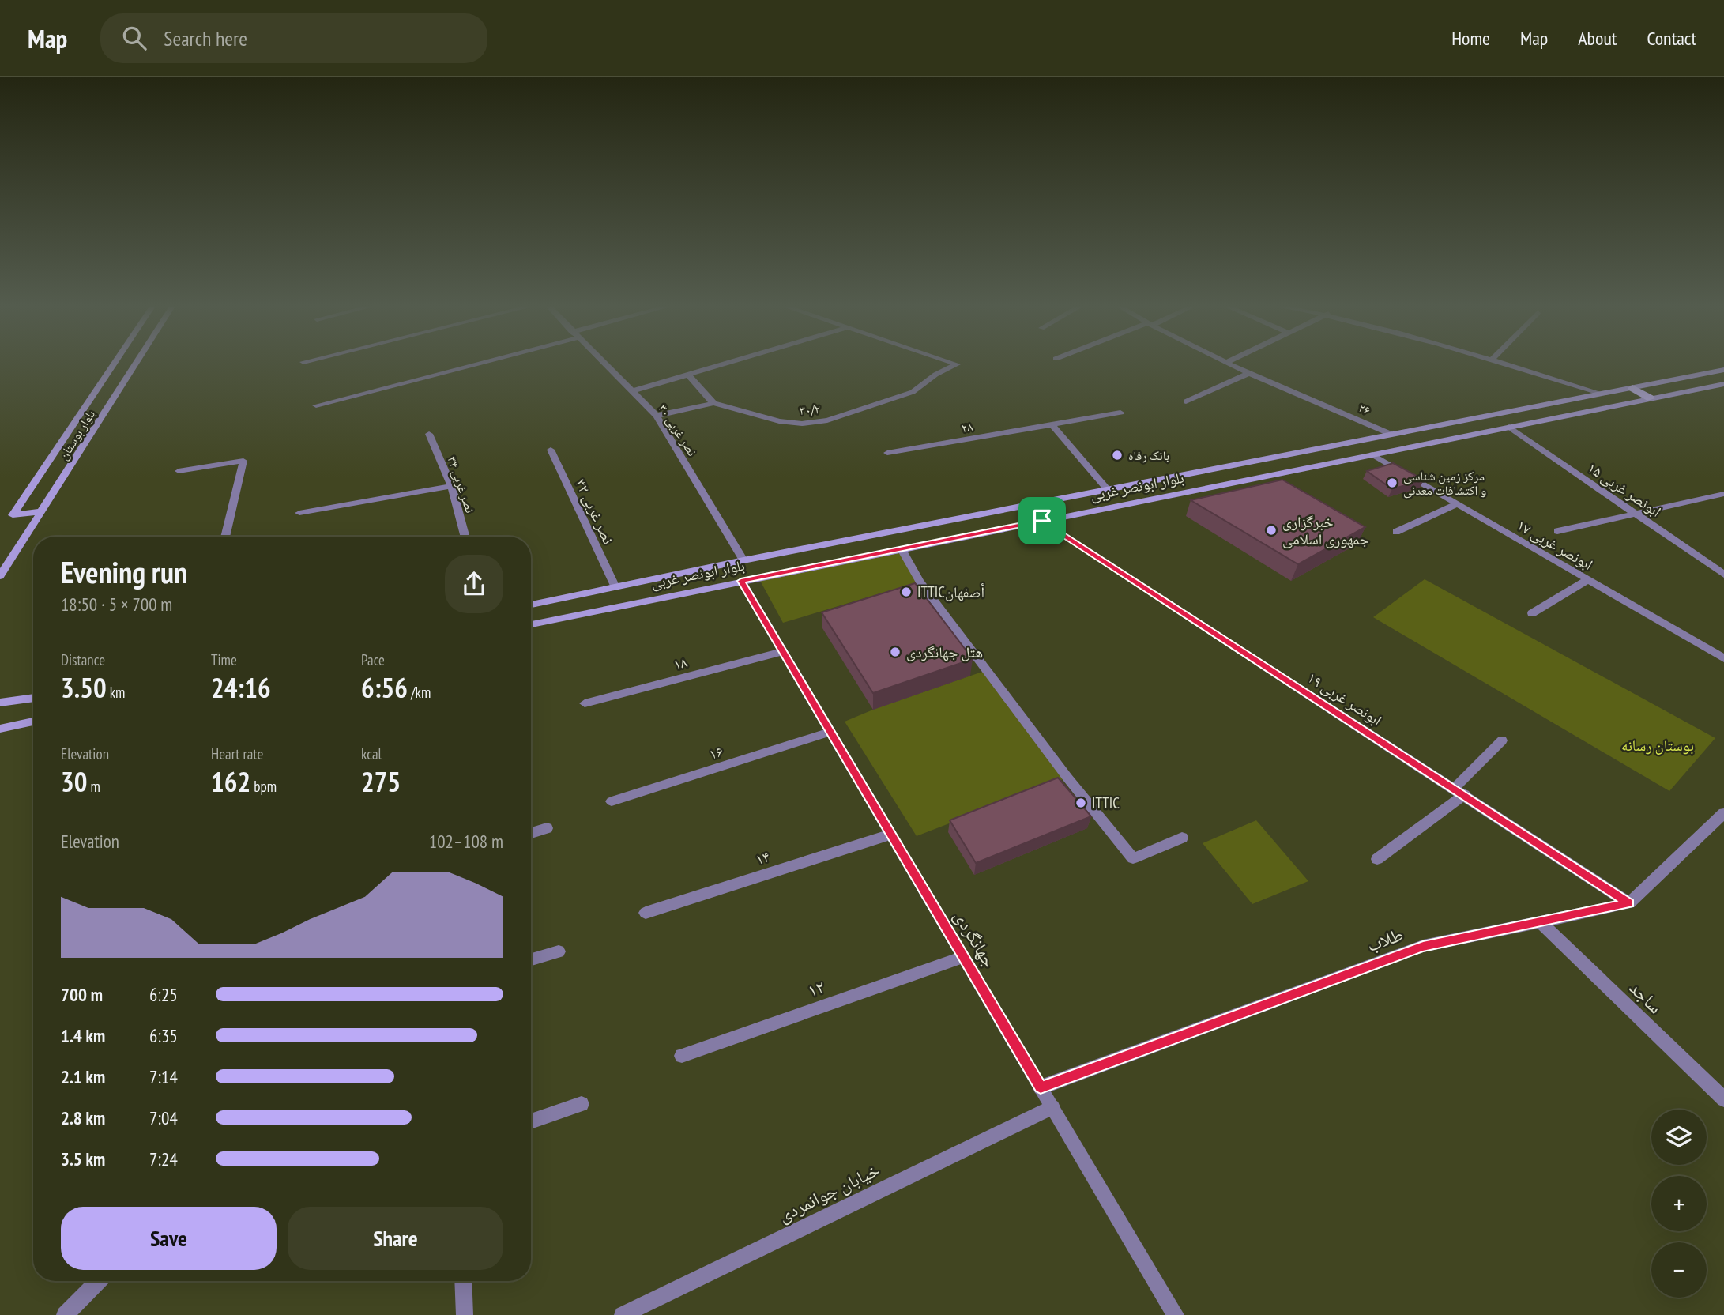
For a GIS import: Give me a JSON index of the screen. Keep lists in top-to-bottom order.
{
  "streets": {
    "main road": ["بلوار بوستان", "بلوار ابونصر غربی"],
    "street": [
      "۲۶",
      "۳۰/۲",
      "۲۸",
      "نصر غربی ۳۰",
      "نصر غربی ۳۴",
      "ابونصر غربی ۱۵",
      "نصر غربی ۳۲",
      "ابونصر غربی ۱۷",
      "۱۸",
      "ابونصر غربی ۱۹",
      "۱۶",
      "۱۴",
      "جهانگردی",
      "طلاب",
      "۱۲",
      "ساجد",
      "خیابان جوانمردی"
    ]
  },
  "crossings": [
    ["۲۶", "بلوار ابونصر غربی"],
    ["۳۰/۲", "نصر غربی ۳۰"],
    ["نصر غربی ۳۰", "بلوار ابونصر غربی"],
    ["بلوار ابونصر غربی", "ابونصر غربی ۱۵"],
    ["بلوار ابونصر غربی", "نصر غربی ۳۲"],
    ["بلوار ابونصر غربی", "ابونصر غربی ۱۷"],
    ["بلوار ابونصر غربی", "ابونصر غربی ۱۹"],
    ["بلوار ابونصر غربی", "جهانگردی"],
    ["۱۸", "جهانگردی"],
    ["ابونصر غربی ۱۹", "طلاب"],
    ["۱۶", "جهانگردی"],
    ["۱۴", "جهانگردی"],
    ["جهانگردی", "طلاب"],
    ["جهانگردی", "۱۲"],
    ["جهانگردی", "خیابان جوانمردی"],
    ["طلاب", "ساجد"]
  ],
  "parks": ["بوستان رسانه"],
  "places": [
    "بانک رفاه",
    "مرکز زمین شناسی و اکتشافات معدنی",
    "خبرگزاری جمهوری اسلامی",
    "ITTICأصفهان",
    "هتل جهانگردی",
    "ITTIC"
  ],
  "page": {
    "header": "Map",
    "search": "Search here",
    "nav": [
      "Home",
      "Map",
      "About",
      "Contact"
    ],
    "heading": ["Evening run", "18:50 · 5 × 700 m"],
    "stats": [
      ["Distance", "3.50 km"],
      ["Time", "24:16"],
      ["Pace", "6:56 /km"],
      ["Elevation", "30 m"],
      ["Heart rate", "162 bpm"],
      ["kcal", "275"]
    ],
    "chart": ["Elevation", "102–108 m"],
    "list": [
      {
        "name": "700 m",
        "note": "6:25"
      },
      {
        "name": "1.4 km",
        "note": "6:35"
      },
      {
        "name": "2.1 km",
        "note": "7:14"
      },
      {
        "name": "2.8 km",
        "note": "7:04"
      },
      {
        "name": "3.5 km",
        "note": "7:24"
      }
    ],
    "map_buttons": ["+", "−"],
    "buttons": ["Save", "Share"]
  }
}
